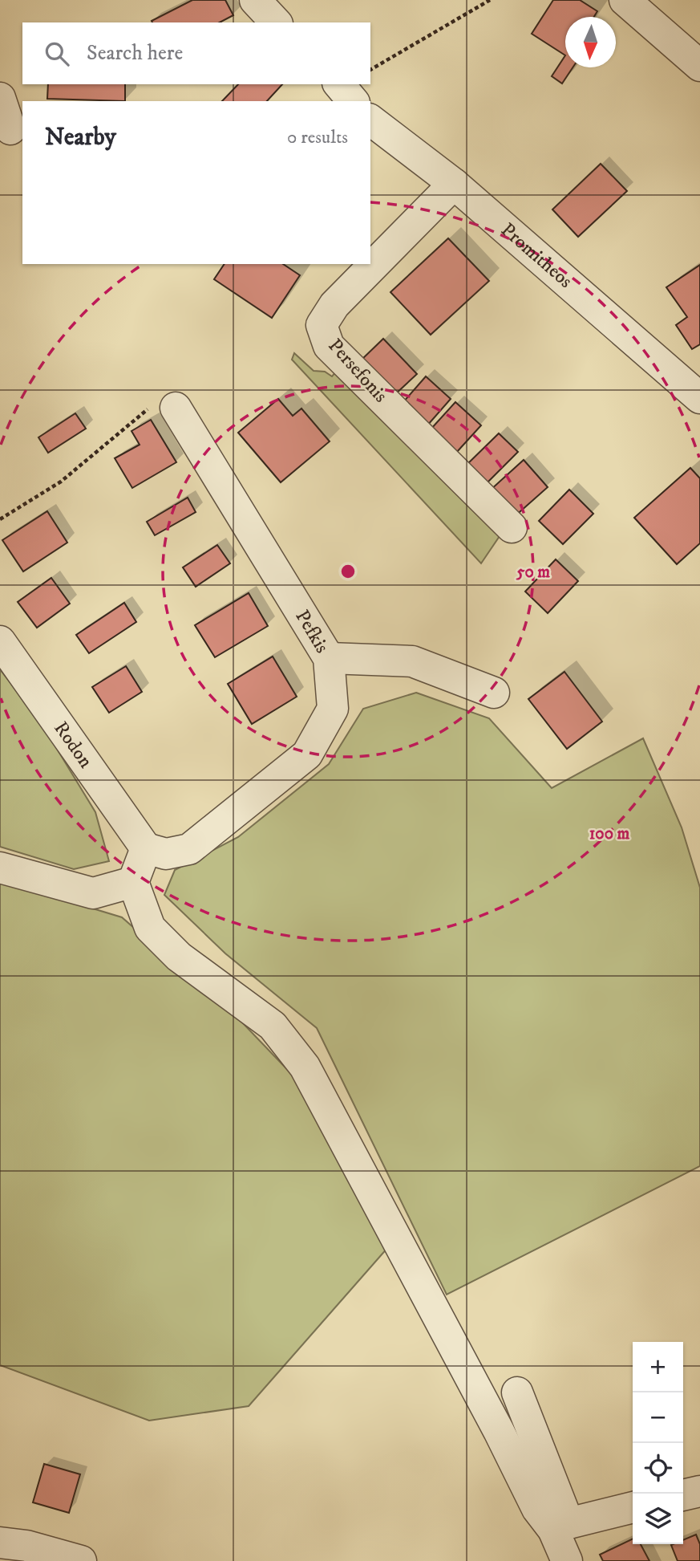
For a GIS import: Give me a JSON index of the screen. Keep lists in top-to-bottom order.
{
  "streets": {
    "street": [
      "Promitheos",
      "Persefonis",
      "Pefkis",
      "Rodon"
    ]
  },
  "crossings": [
    ["Promitheos", "Persefonis"],
    ["Pefkis", "Rodon"]
  ],
  "north": "bottom",
  "page": {
    "search": "Search here",
    "heading": ["Nearby", "0 results"],
    "map_buttons": ["+", "−"]
  },
  "rings": ["50 m", "100 m"]
}
